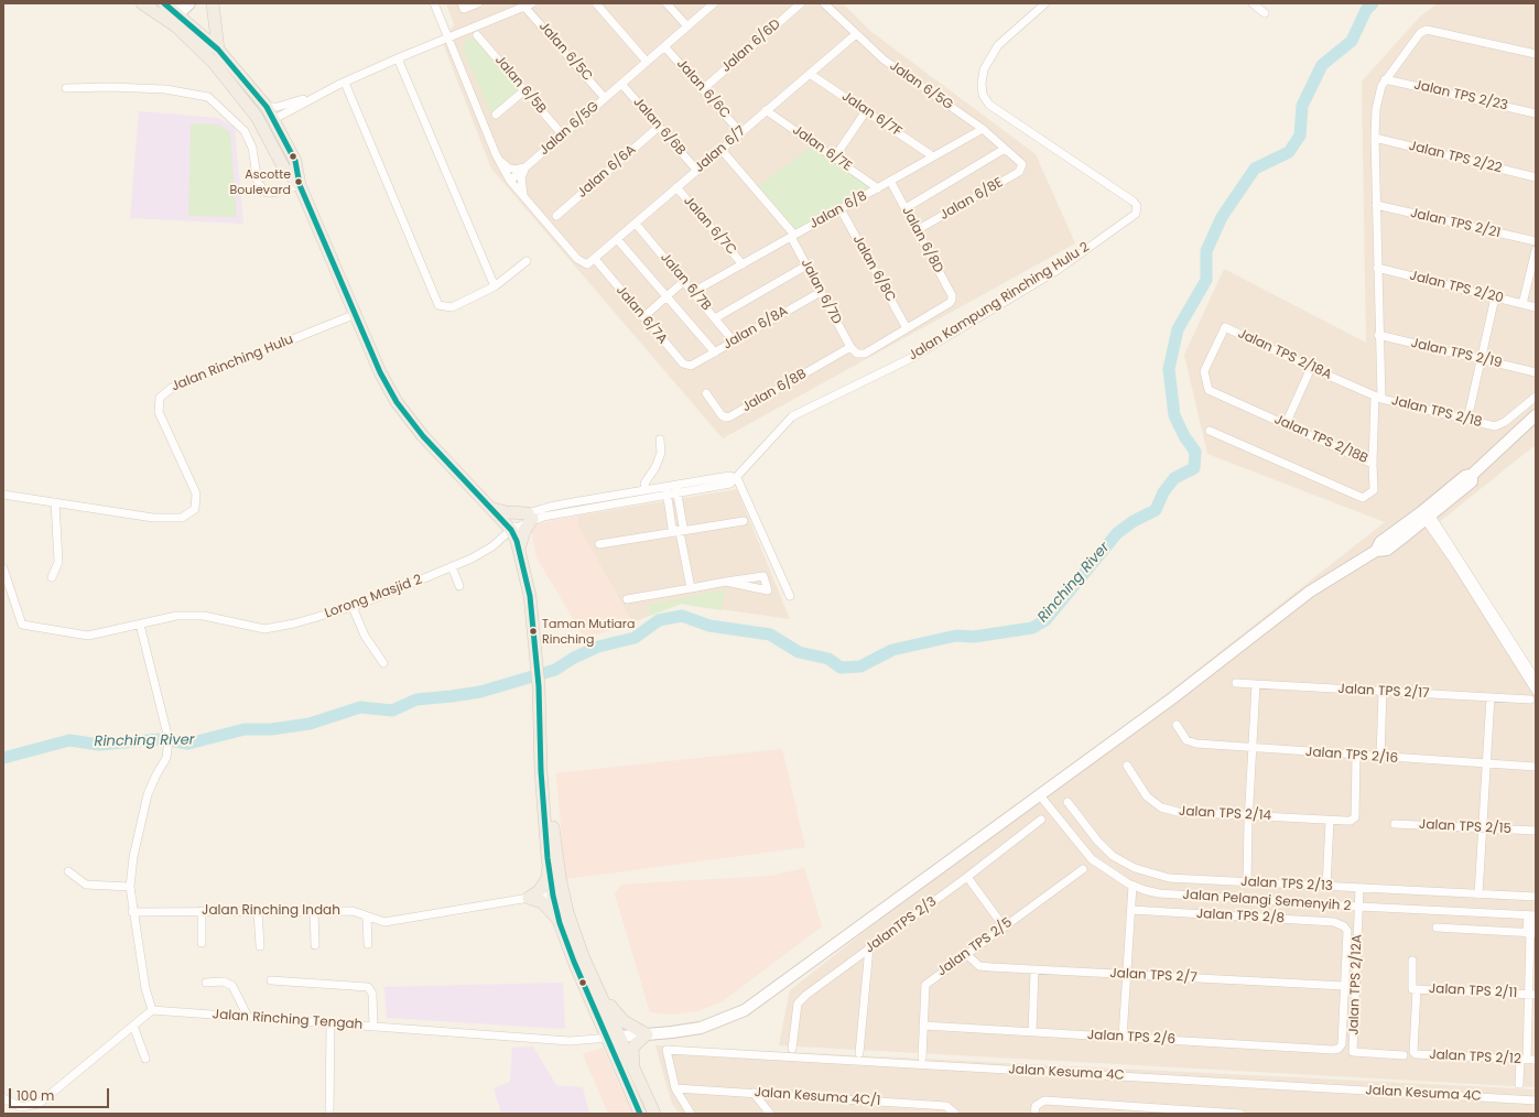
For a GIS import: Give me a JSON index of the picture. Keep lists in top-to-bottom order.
{
  "streets": {
    "street": [
      "Jalan 6/6D",
      "Jalan 6/5C",
      "Jalan 6/5B",
      "Jalan 6/5G",
      "Jalan 6/6C",
      "Jalan TPS 2/23",
      "Jalan 6/7F",
      "Jalan 6/6B",
      "Jalan 6/7E",
      "Jalan 6/7",
      "Jalan TPS 2/22",
      "Jalan 6/6A",
      "Jalan 6/8E",
      "Jalan 6/8",
      "Jalan TPS 2/21",
      "Jalan 6/7C",
      "Jalan 6/8D",
      "Jalan 6/8C",
      "Jalan 6/7B",
      "Jalan TPS 2/20",
      "Jalan 6/7D",
      "Jalan Kampung Rinching Hulu 2",
      "Jalan 6/7A",
      "Jalan 6/8A",
      "Jalan TPS 2/19",
      "Jalan TPS 2/18A",
      "Jalan Rinching Hulu",
      "Jalan 6/8B",
      "Jalan TPS 2/18",
      "Jalan TPS 2/18B",
      "Lorong Masjid 2",
      "Jalan TPS 2/17",
      "Jalan TPS 2/16",
      "Jalan TPS 2/14",
      "Jalan TPS 2/15",
      "Jalan TPS 2/13",
      "Jalan Pelangi Semenyih 2",
      "Jalan Rinching Indah",
      "Jalan TPS 2/8",
      "JalanTPS 2/3",
      "Jalan TPS 2/5",
      "Jalan TPS 2/7",
      "Jalan TPS 2/12A",
      "Jalan TPS 2/11",
      "Jalan Rinching Tengah",
      "Jalan TPS 2/6",
      "Jalan TPS 2/12",
      "Jalan Kesuma 4C",
      "Jalan Kesuma 4C/1"
    ]
  },
  "crossings": [
    ["Jalan 6/6D", "Jalan 6/6C"],
    ["Jalan 6/5C", "Jalan 6/5G"],
    ["Jalan 6/5B", "Jalan 6/5G"],
    ["Jalan 6/5G", "Jalan 6/6C"],
    ["Jalan 6/5G", "Jalan 6/6B"],
    ["Jalan 6/5G", "Jalan 6/7"],
    ["Jalan 6/5G", "Jalan 6/8E"],
    ["Jalan 6/5G", "Jalan 6/8"],
    ["Jalan 6/6C", "Jalan 6/7"],
    ["Jalan TPS 2/23", "Jalan TPS 2/18B"],
    ["Jalan 6/7F", "Jalan 6/7"],
    ["Jalan 6/7F", "Jalan 6/8"],
    ["Jalan 6/6B", "Jalan 6/7"],
    ["Jalan 6/6B", "Jalan 6/6A"],
    ["Jalan 6/7E", "Jalan 6/7"],
    ["Jalan 6/7E", "Jalan 6/8"],
    ["Jalan 6/7", "Jalan 6/7C"],
    ["Jalan 6/7", "Jalan 6/7B"],
    ["Jalan 6/7", "Jalan 6/7D"],
    ["Jalan 6/7", "Jalan 6/7A"],
    ["Jalan TPS 2/22", "Jalan TPS 2/18B"],
    ["Jalan 6/8E", "Jalan 6/8D"],
    ["Jalan 6/8", "Jalan 6/7C"],
    ["Jalan 6/8", "Jalan 6/8D"],
    ["Jalan 6/8", "Jalan 6/8C"],
    ["Jalan 6/8", "Jalan 6/7B"],
    ["Jalan 6/8", "Jalan 6/7D"],
    ["Jalan TPS 2/21", "Jalan TPS 2/18B"],
    ["Jalan 6/8D", "Jalan 6/8C"],
    ["Jalan 6/7B", "Jalan 6/8A"],
    ["Jalan TPS 2/20", "Jalan TPS 2/18B"],
    ["Jalan 6/7D", "Jalan 6/8A"],
    ["Jalan 6/7D", "Jalan 6/8B"],
    ["Jalan 6/7A", "Jalan 6/8A"],
    ["Jalan TPS 2/19", "Jalan TPS 2/18B"],
    ["Jalan TPS 2/18A", "Jalan TPS 2/18"],
    ["Jalan TPS 2/18A", "Jalan TPS 2/18B"],
    ["Jalan TPS 2/18", "Jalan TPS 2/18B"],
    ["Jalan TPS 2/16", "Jalan TPS 2/14"],
    ["Jalan TPS 2/13", "Jalan TPS 2/12A"],
    ["Jalan Pelangi Semenyih 2", "Jalan TPS 2/12A"],
    ["Jalan TPS 2/8", "Jalan TPS 2/7"],
    ["Jalan TPS 2/8", "Jalan TPS 2/6"],
    ["Jalan TPS 2/5", "Jalan TPS 2/7"],
    ["Jalan TPS 2/5", "Jalan TPS 2/6"],
    ["Jalan TPS 2/7", "Jalan TPS 2/6"],
    ["Jalan TPS 2/11", "Jalan TPS 2/12"],
    ["Jalan Kesuma 4C", "Jalan Kesuma 4C/1"]
  ],
  "water": ["Rinching River"],
  "places": ["Ascotte Boulevard", "Taman Mutiara Rinching"],
  "scale_bar": "100 m"
}
